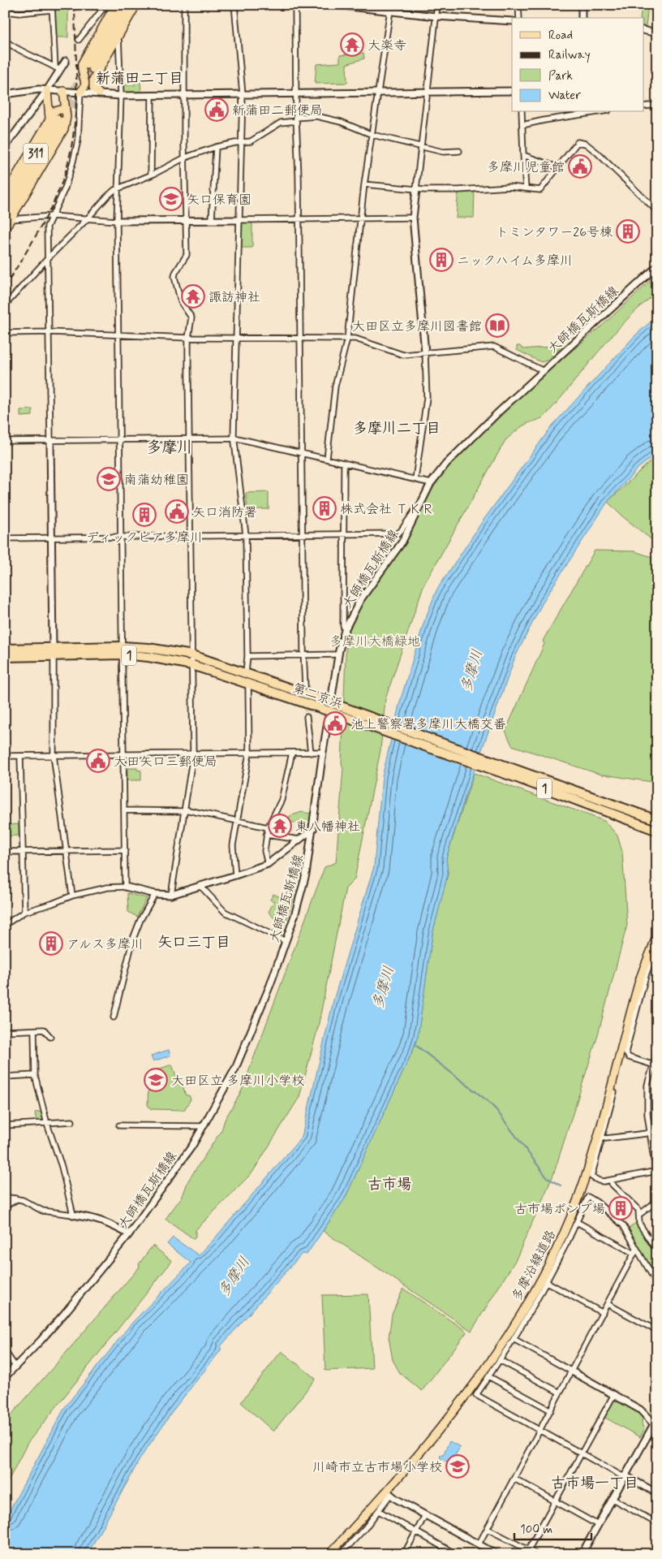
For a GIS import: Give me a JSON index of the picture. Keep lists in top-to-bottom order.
{
  "streets": {
    "highway": ["1", "第二京浜"],
    "main road": ["311", "多摩沿線道路"],
    "street": ["大師橋瓦斯橋線"]
  },
  "districts": [
    "新蒲田二丁目",
    "多摩川二丁目",
    "多摩川",
    "矢口三丁目",
    "古市場",
    "古市場一丁目"
  ],
  "water": ["多摩川"],
  "parks": ["多摩川大橋緑地"],
  "places": {
    "temple": ["大楽寺", "諏訪神社", "東八幡神社"],
    "public building": [
      "新蒲田二郵便局",
      "多摩川児童館",
      "矢口消防署",
      "池上警察署多摩川大橋交番",
      "大田矢口三郵便局"
    ],
    "school or university": [
      "矢口保育園",
      "南蒲幼稚園",
      "大田区立 多摩川小学校",
      "川崎市立古市場小学校"
    ],
    "building": [
      "トミンタワー26号棟",
      "ニックハイム多摩川",
      "株式会社 ＴＫＲ",
      "ディックピア多摩川",
      "アルス多摩川",
      "古市場ポンプ場"
    ],
    "library": ["大田区立多摩川図書館"]
  },
  "legend": [
    "Road",
    "Railway",
    "Park",
    "Water"
  ],
  "scale_bar": "100 m"
}
